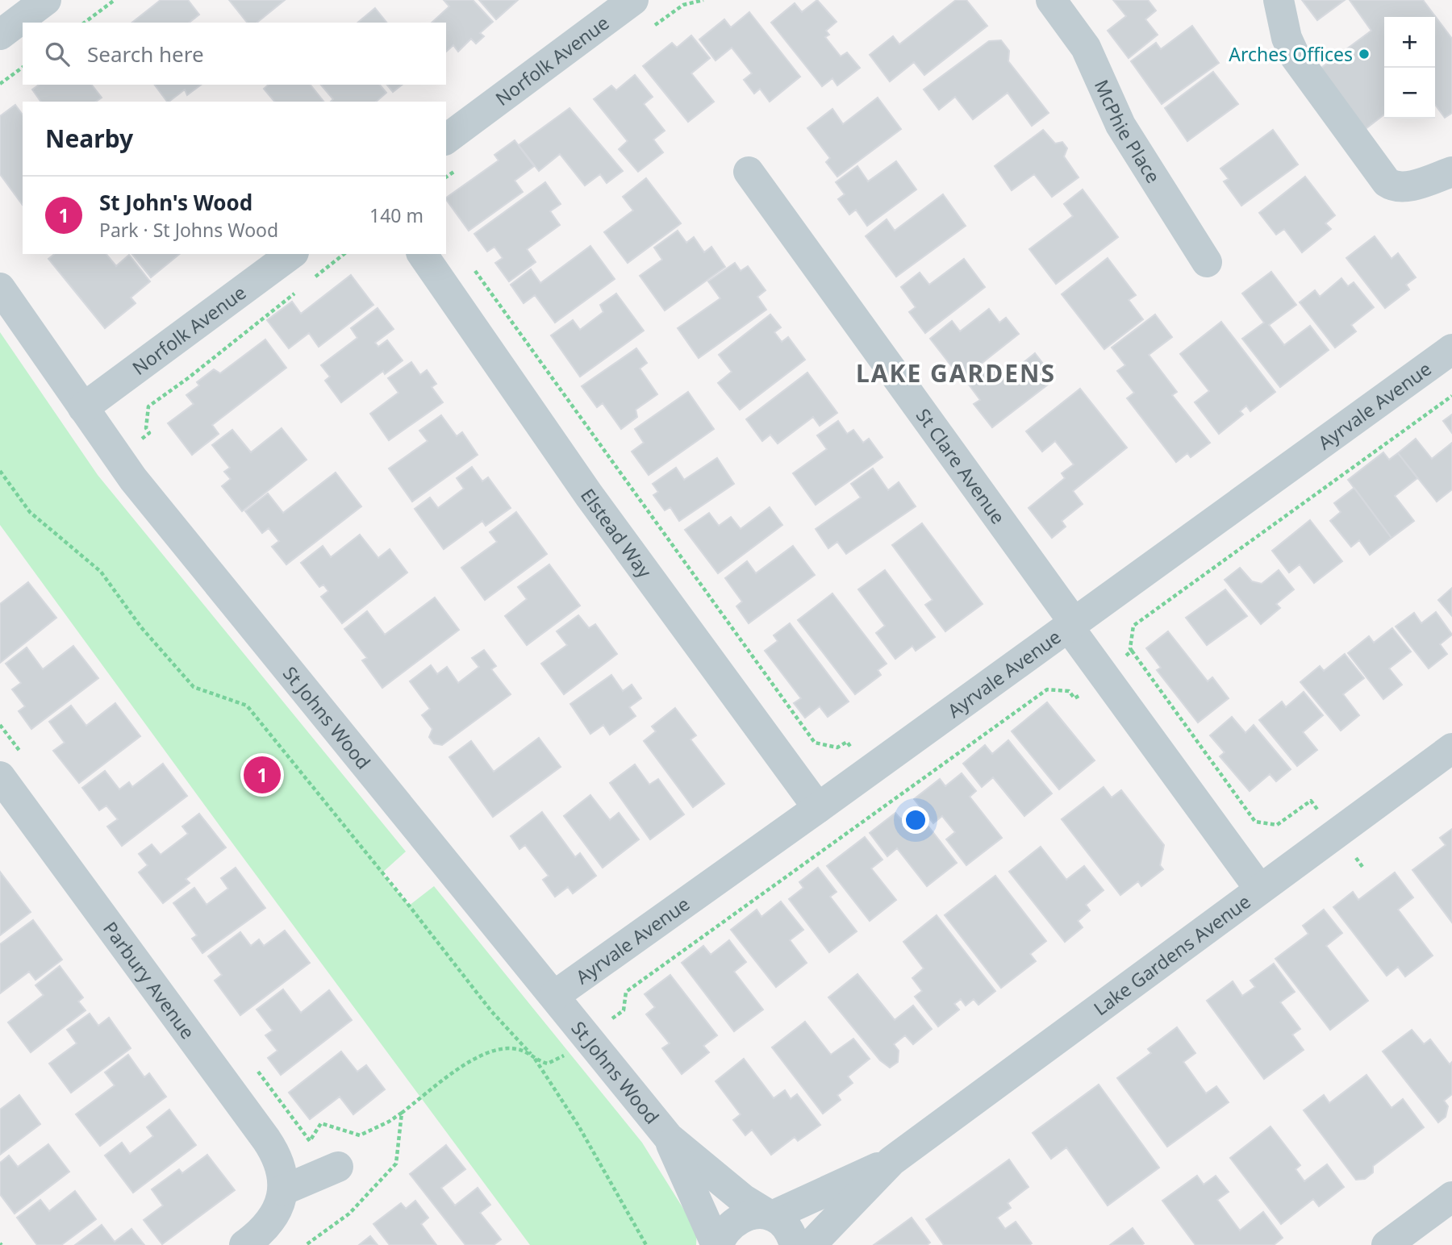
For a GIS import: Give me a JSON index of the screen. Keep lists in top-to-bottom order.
{
  "streets": {
    "street": [
      "Norfolk Avenue",
      "McPhie Place",
      "Ayrvale Avenue",
      "St Clare Avenue",
      "Elstead Way",
      "St Johns Wood",
      "Lake Gardens Avenue",
      "Parbury Avenue"
    ]
  },
  "crossings": [
    ["Norfolk Avenue", "St Johns Wood"],
    ["Ayrvale Avenue", "St Clare Avenue"],
    ["Ayrvale Avenue", "Elstead Way"],
    ["Ayrvale Avenue", "St Johns Wood"],
    ["St Clare Avenue", "Lake Gardens Avenue"],
    ["St Johns Wood", "Lake Gardens Avenue"]
  ],
  "districts": ["LAKE GARDENS"],
  "places": ["Arches Offices"],
  "page": {
    "map_buttons": ["+", "−"],
    "search": "Search here",
    "heading": "Nearby",
    "list": [
      {
        "mark": "1",
        "name": "St John's Wood",
        "note": "Park · St Johns Wood",
        "value": "140 m"
      }
    ],
    "pins": "1"
  }
}
